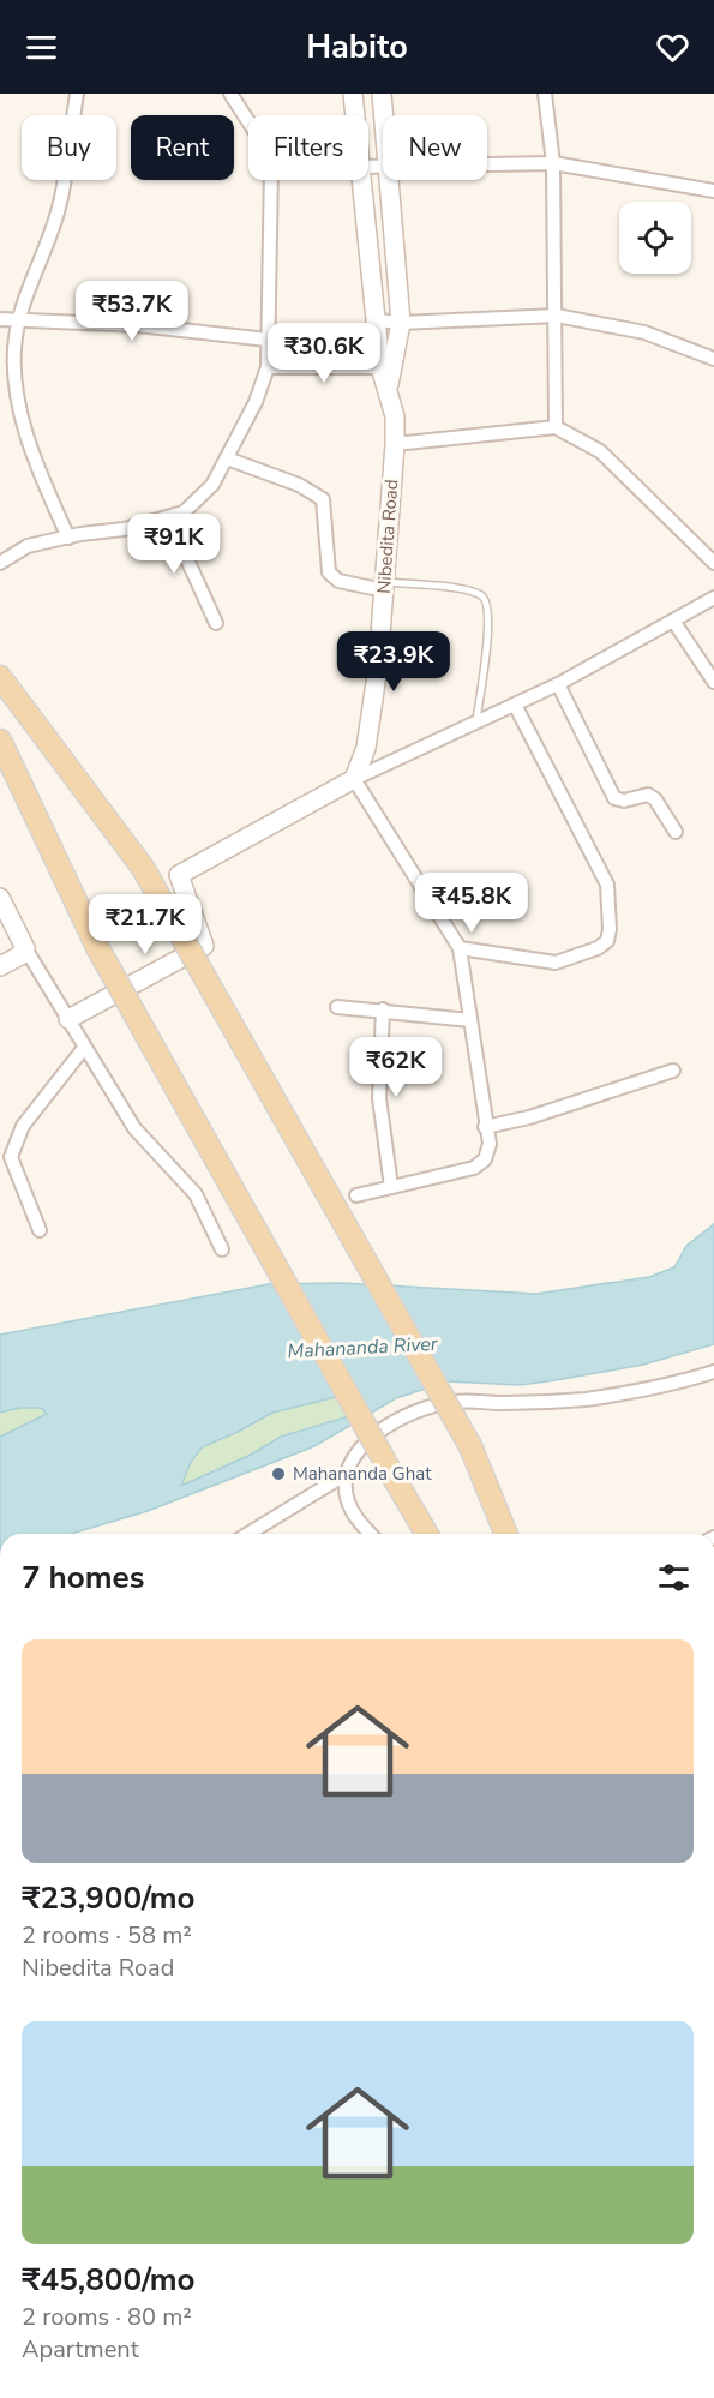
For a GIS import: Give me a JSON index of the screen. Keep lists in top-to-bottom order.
{
  "streets": {
    "street": ["Nibedita Road"]
  },
  "water": ["Mahananda River"],
  "places": ["Mahananda Ghat"],
  "page": {
    "header": "Habito",
    "chip": [
      "Buy",
      "Rent",
      "Filters",
      "New"
    ],
    "price": [
      "₹53.7K",
      "₹30.6K",
      "₹91K",
      "₹23.9K",
      "₹45.8K",
      "₹21.7K",
      "₹62K"
    ],
    "heading": "7 homes",
    "list": [
      {
        "name": "₹23,900/mo",
        "note": "2 rooms · 58 m² · Nibedita Road"
      },
      {
        "name": "₹45,800/mo",
        "note": "2 rooms · 80 m² · Apartment"
      }
    ]
  }
}
